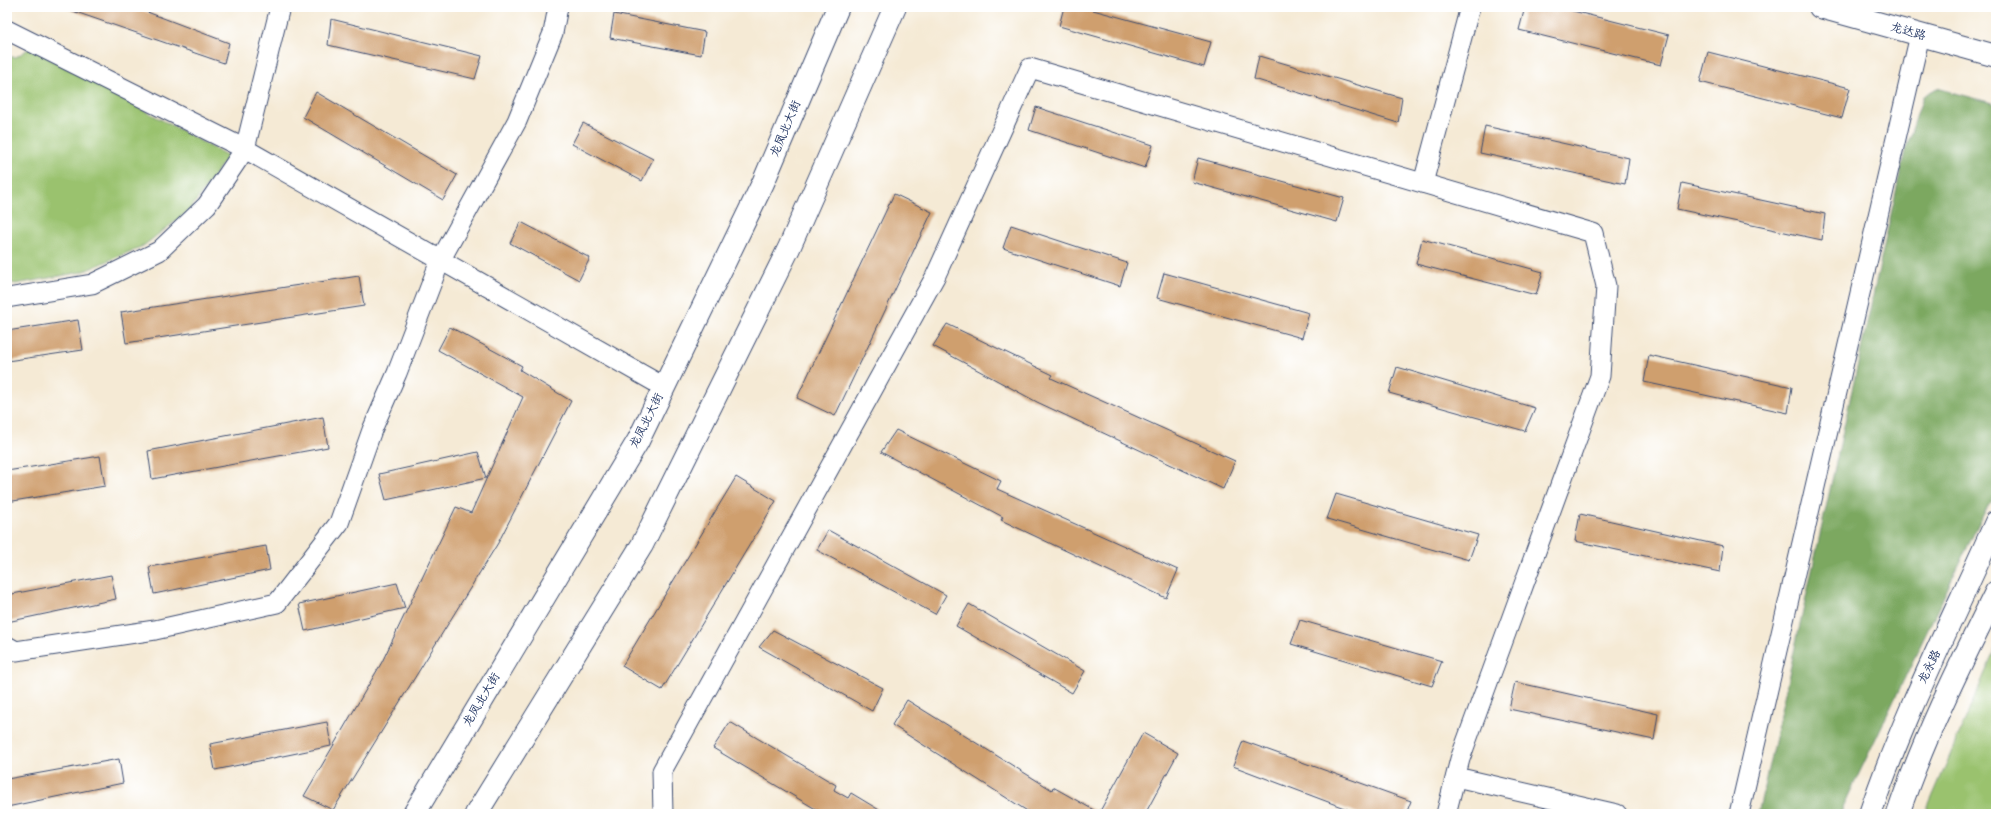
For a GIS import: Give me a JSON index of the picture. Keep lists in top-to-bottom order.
{
  "streets": {
    "main road": ["龙达路", "龙凤北大街", "龙永路"]
  }
}
